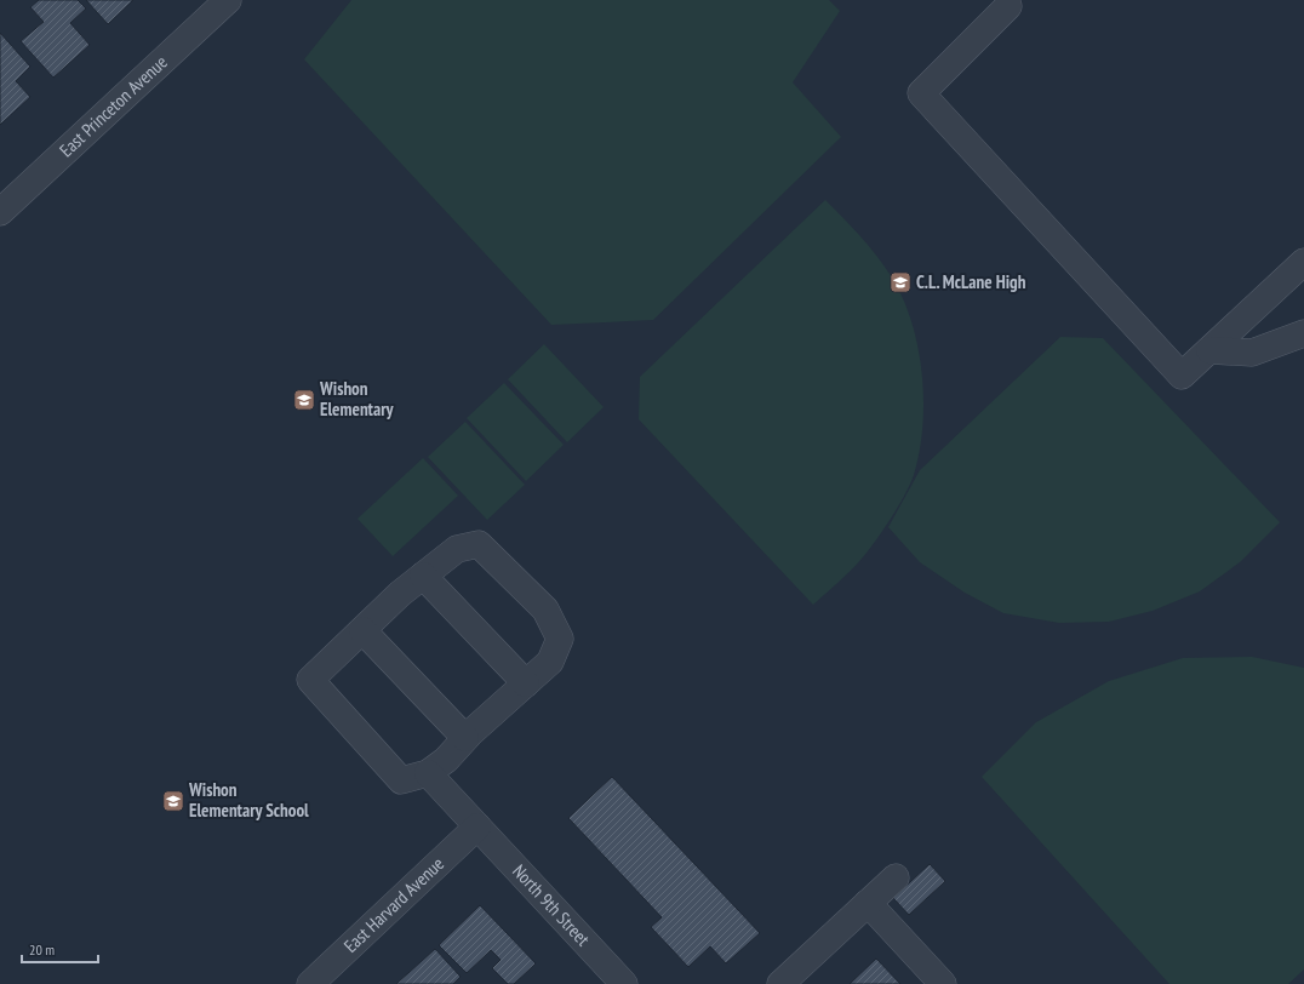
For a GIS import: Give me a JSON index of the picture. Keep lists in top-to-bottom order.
{
  "streets": {
    "street": ["East Princeton Avenue", "East Harvard Avenue", "North 9th Street"]
  },
  "crossings": [
    ["East Harvard Avenue", "North 9th Street"]
  ],
  "places": {
    "school or university": ["C.L. McLane High", "Wishon Elementary", "Wishon Elementary School"]
  },
  "scale_bar": "20 m"
}
